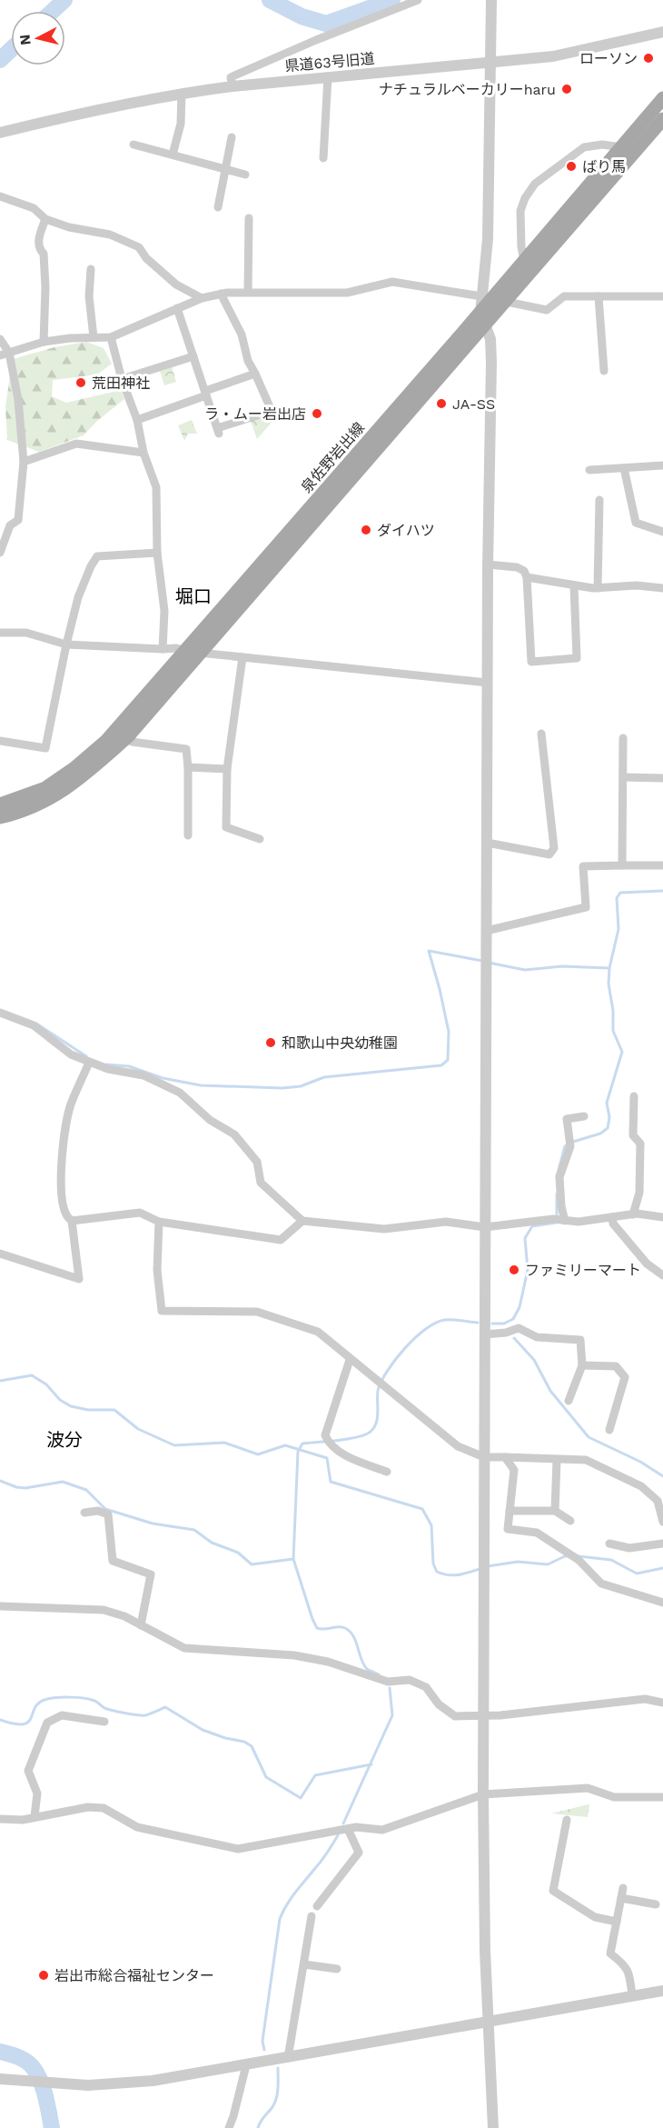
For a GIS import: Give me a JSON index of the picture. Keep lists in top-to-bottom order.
{
  "streets": {
    "main road": ["泉佐野岩出線"],
    "street": ["県道63号旧道"]
  },
  "districts": ["堀口", "波分"],
  "places": [
    "ローソン",
    "ナチュラルベーカリーharu",
    "ばり馬",
    "荒田神社",
    "JA-SS",
    "ラ・ムー岩出店",
    "ダイハツ",
    "和歌山中央幼稚園",
    "ファミリーマート",
    "岩出市総合福祉センター"
  ],
  "north": "left"
}
